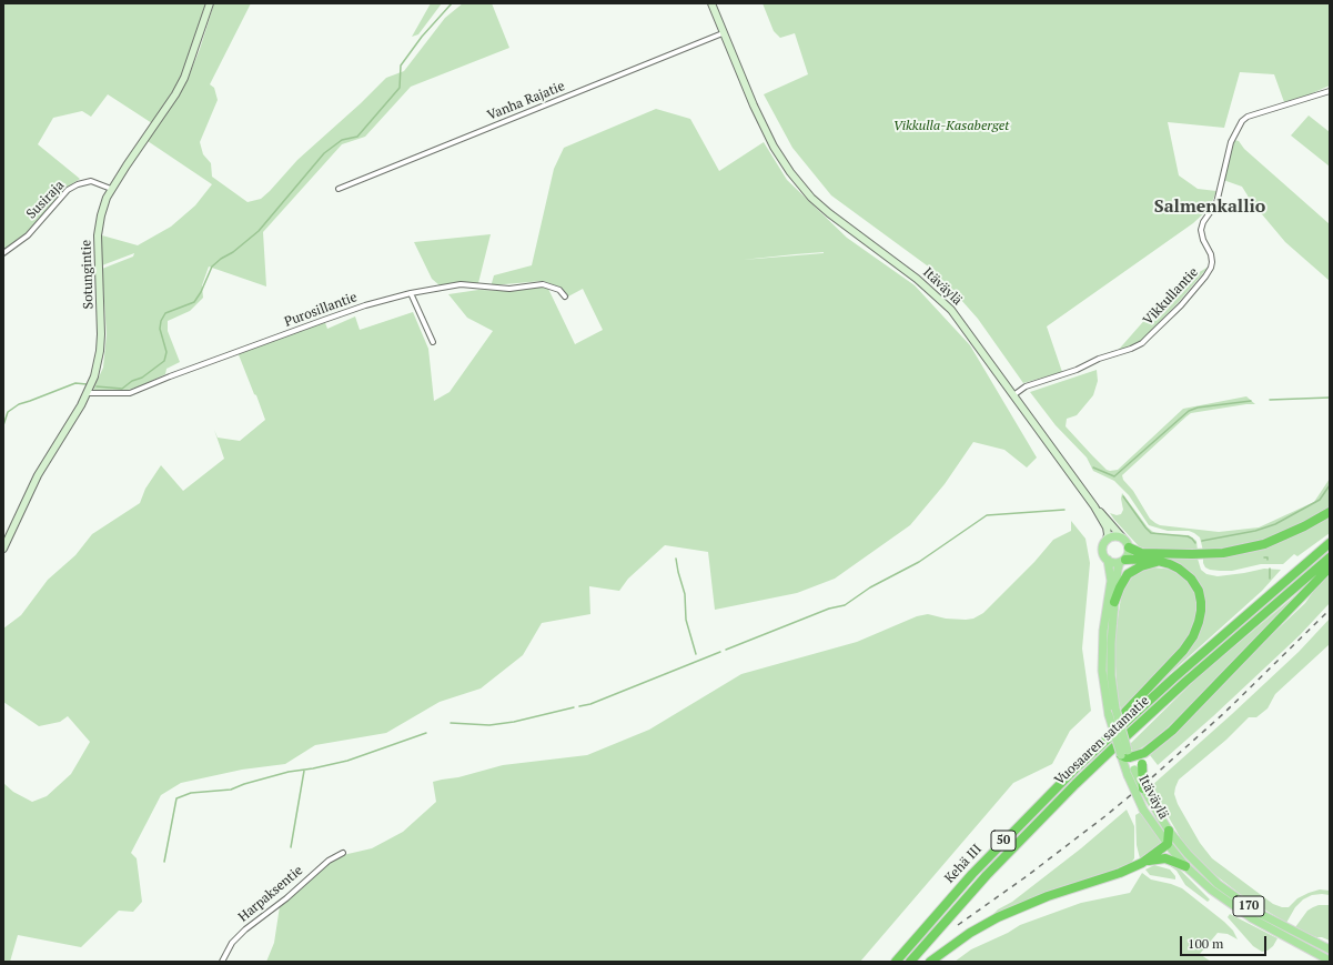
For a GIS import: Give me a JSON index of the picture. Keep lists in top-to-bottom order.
{
  "streets": {
    "highway": ["Vuosaaren satamatie", "50", "Kehä III"],
    "main road": ["Sotungintie", "Itäväylä", "170"],
    "street": [
      "Vanha Rajatie",
      "Susiraja",
      "Vikkullantie",
      "Purosillantie",
      "Harpaksentie"
    ]
  },
  "crossings": [
    ["Vanha Rajatie", "Itäväylä"],
    ["Susiraja", "Sotungintie"],
    ["Sotungintie", "Purosillantie"],
    ["Itäväylä", "Vikkullantie"],
    ["Vuosaaren satamatie", "Kehä III"]
  ],
  "districts": ["Salmenkallio"],
  "parks": ["Vikkulla-Kasaberget"],
  "scale_bar": "100 m"
}
